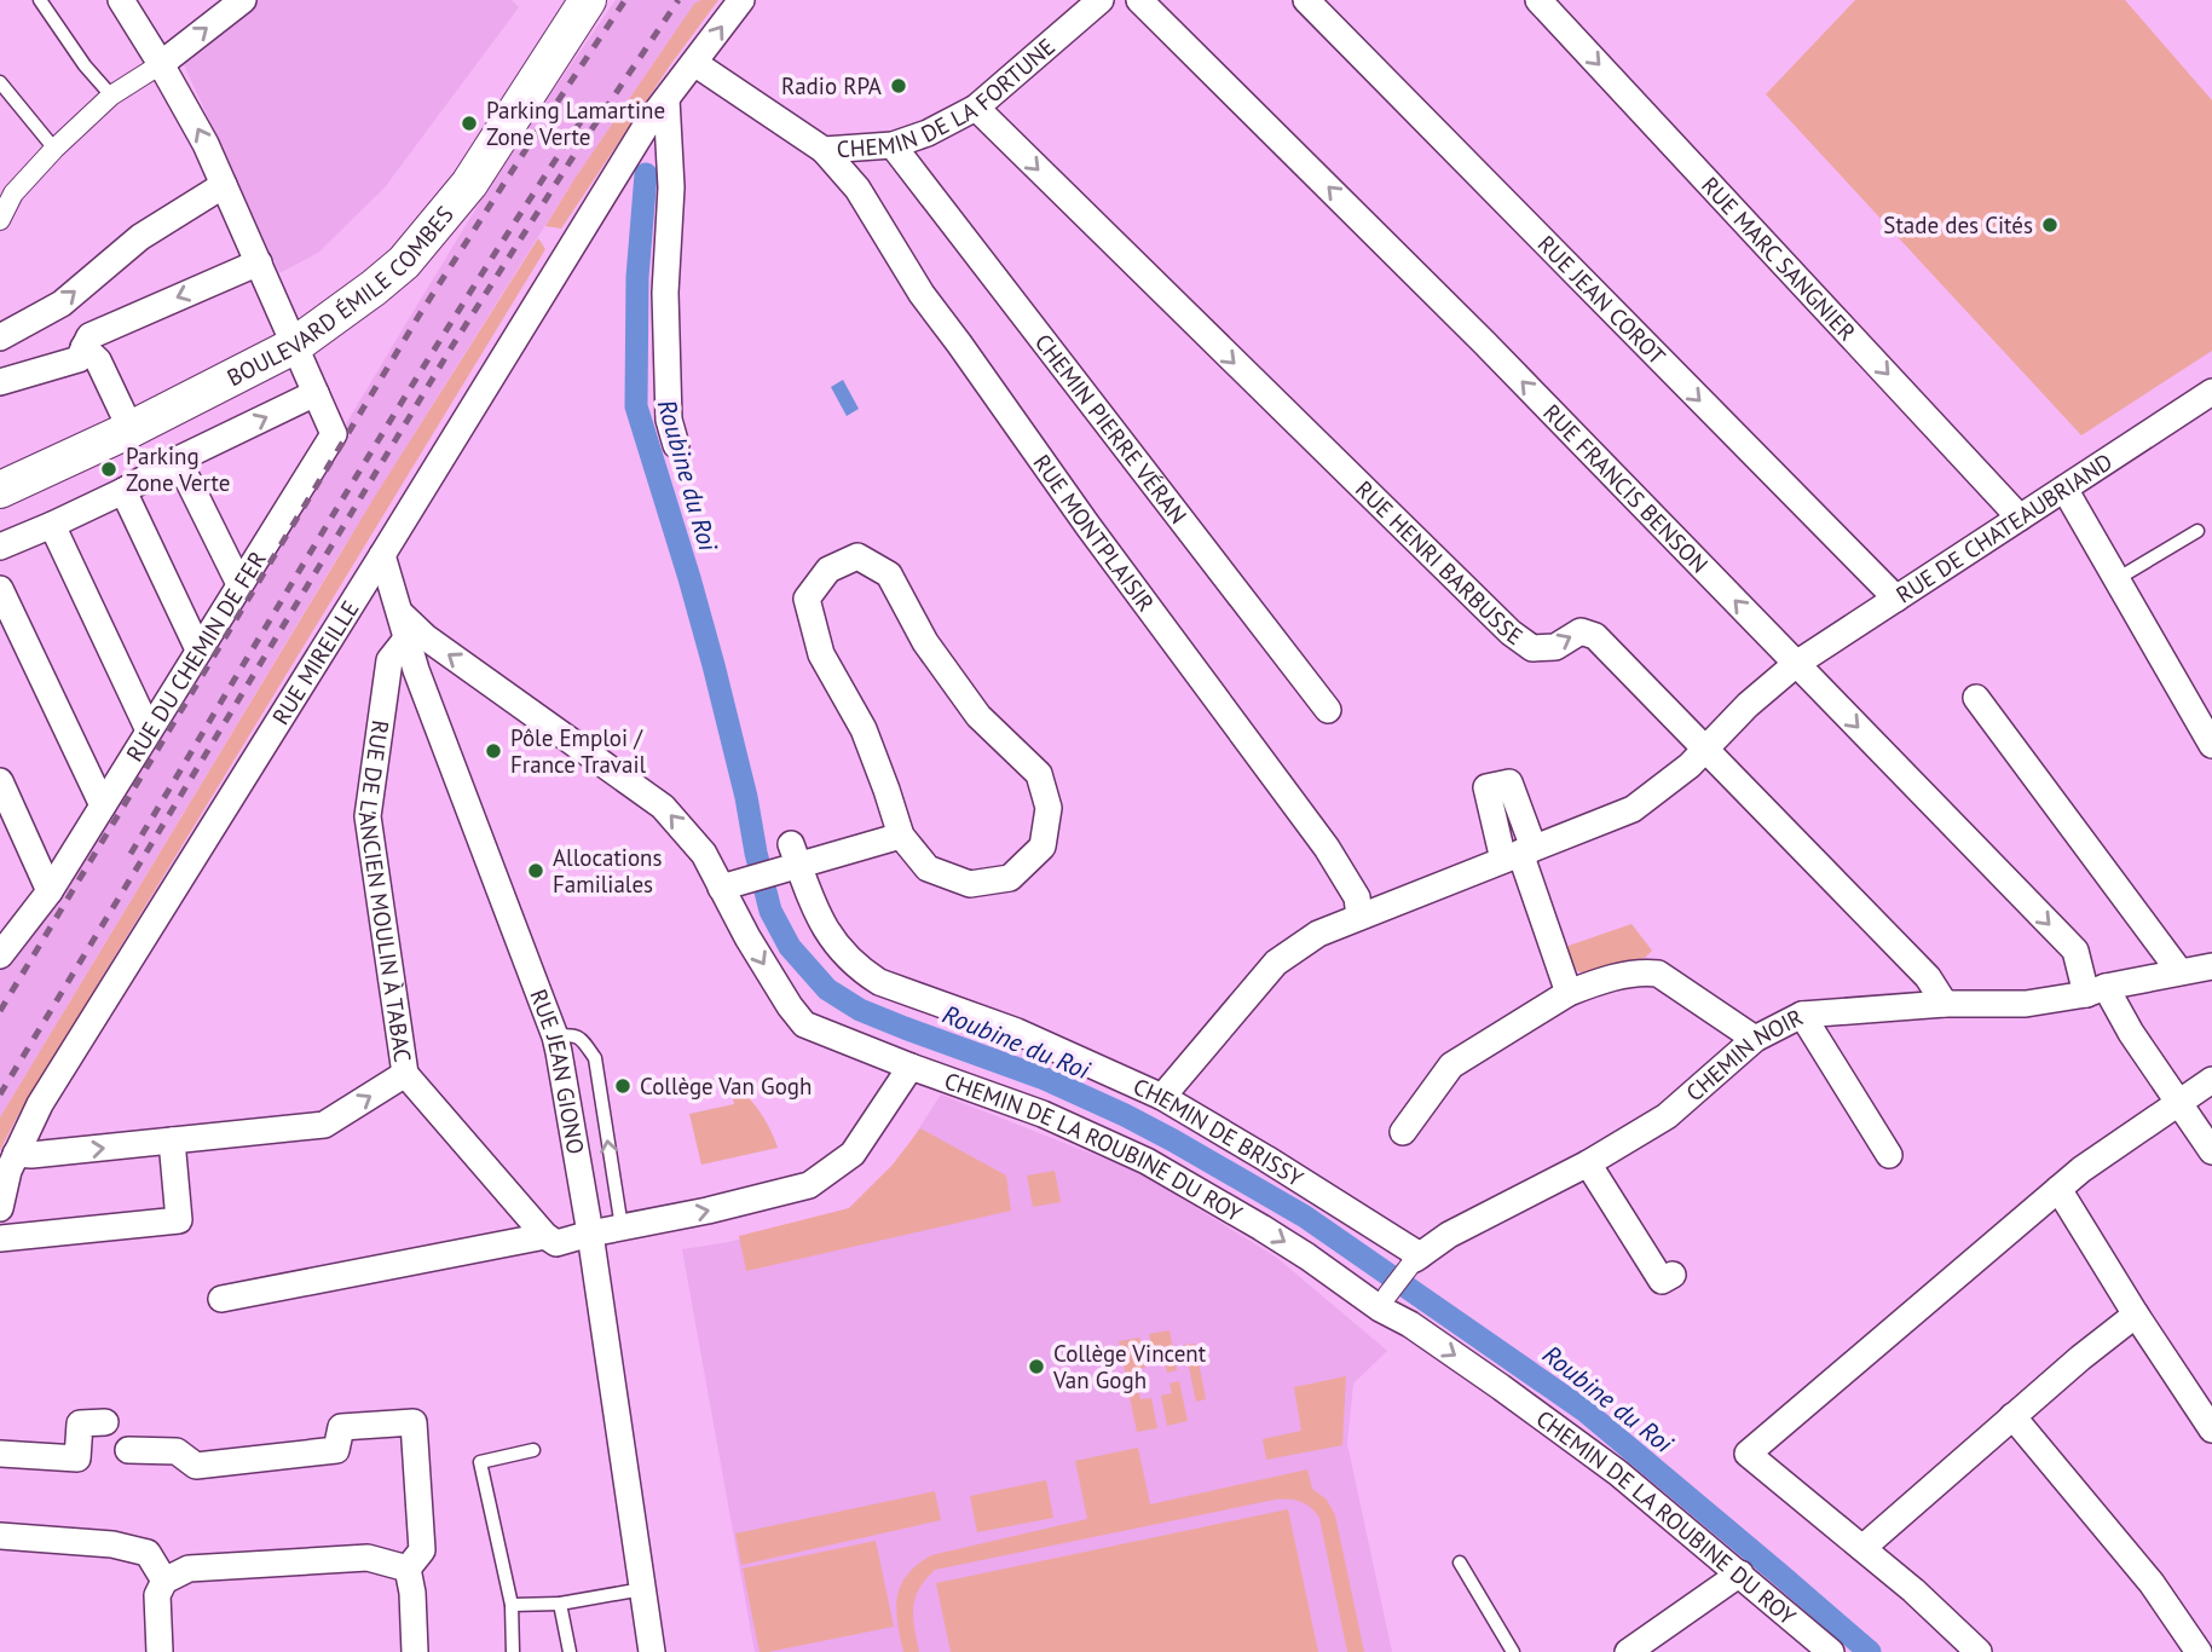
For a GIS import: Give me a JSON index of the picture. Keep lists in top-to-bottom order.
{
  "streets": {
    "main road": ["BOULEVARD ÉMILE COMBES"],
    "street": [
      "CHEMIN DE LA FORTUNE",
      "RUE MARC SANGNIER",
      "RUE JEAN COROT",
      "CHEMIN PIERRE VÉRAN",
      "RUE FRANCIS BENSON",
      "RUE DE CHATEAUBRIAND",
      "RUE MONTPLAISIR",
      "RUE HENRI BARBUSSE",
      "RUE DU CHEMIN DE FER",
      "RUE MIREILLE",
      "RUE DE L'ANCIEN MOULIN À TABAC",
      "CHEMIN NOIR",
      "RUE JEAN GIONO",
      "CHEMIN DE BRISSY",
      "CHEMIN DE LA ROUBINE DU ROY"
    ]
  },
  "crossings": [
    ["CHEMIN DE LA FORTUNE", "CHEMIN PIERRE VÉRAN"],
    ["CHEMIN DE LA FORTUNE", "RUE MONTPLAISIR"],
    ["CHEMIN DE LA FORTUNE", "RUE HENRI BARBUSSE"],
    ["CHEMIN DE LA FORTUNE", "RUE MIREILLE"],
    ["RUE MARC SANGNIER", "RUE DE CHATEAUBRIAND"],
    ["BOULEVARD ÉMILE COMBES", "RUE DU CHEMIN DE FER"],
    ["RUE JEAN COROT", "RUE DE CHATEAUBRIAND"],
    ["RUE FRANCIS BENSON", "RUE DE CHATEAUBRIAND"],
    ["RUE FRANCIS BENSON", "CHEMIN NOIR"],
    ["RUE DE CHATEAUBRIAND", "RUE MONTPLAISIR"],
    ["RUE DE CHATEAUBRIAND", "RUE HENRI BARBUSSE"],
    ["RUE DE CHATEAUBRIAND", "CHEMIN DE BRISSY"],
    ["RUE HENRI BARBUSSE", "CHEMIN NOIR"],
    ["RUE MIREILLE", "RUE JEAN GIONO"],
    ["RUE DE L'ANCIEN MOULIN À TABAC", "RUE JEAN GIONO"],
    ["RUE DE L'ANCIEN MOULIN À TABAC", "CHEMIN DE LA ROUBINE DU ROY"],
    ["CHEMIN NOIR", "CHEMIN DE BRISSY"],
    ["RUE JEAN GIONO", "CHEMIN DE LA ROUBINE DU ROY"]
  ],
  "one_way": ["RUE MARC SANGNIER", "RUE JEAN COROT", "RUE HENRI BARBUSSE"],
  "water": ["Roubine du Roi"],
  "places": [
    "Radio RPA",
    "Parking Lamartine Zone Verte",
    "Stade des Cités",
    "Parking Zone Verte",
    "Pôle Emploi / France Travail",
    "Allocations Familiales",
    "Collège Van Gogh",
    "Collège Vincent Van Gogh"
  ]
}
